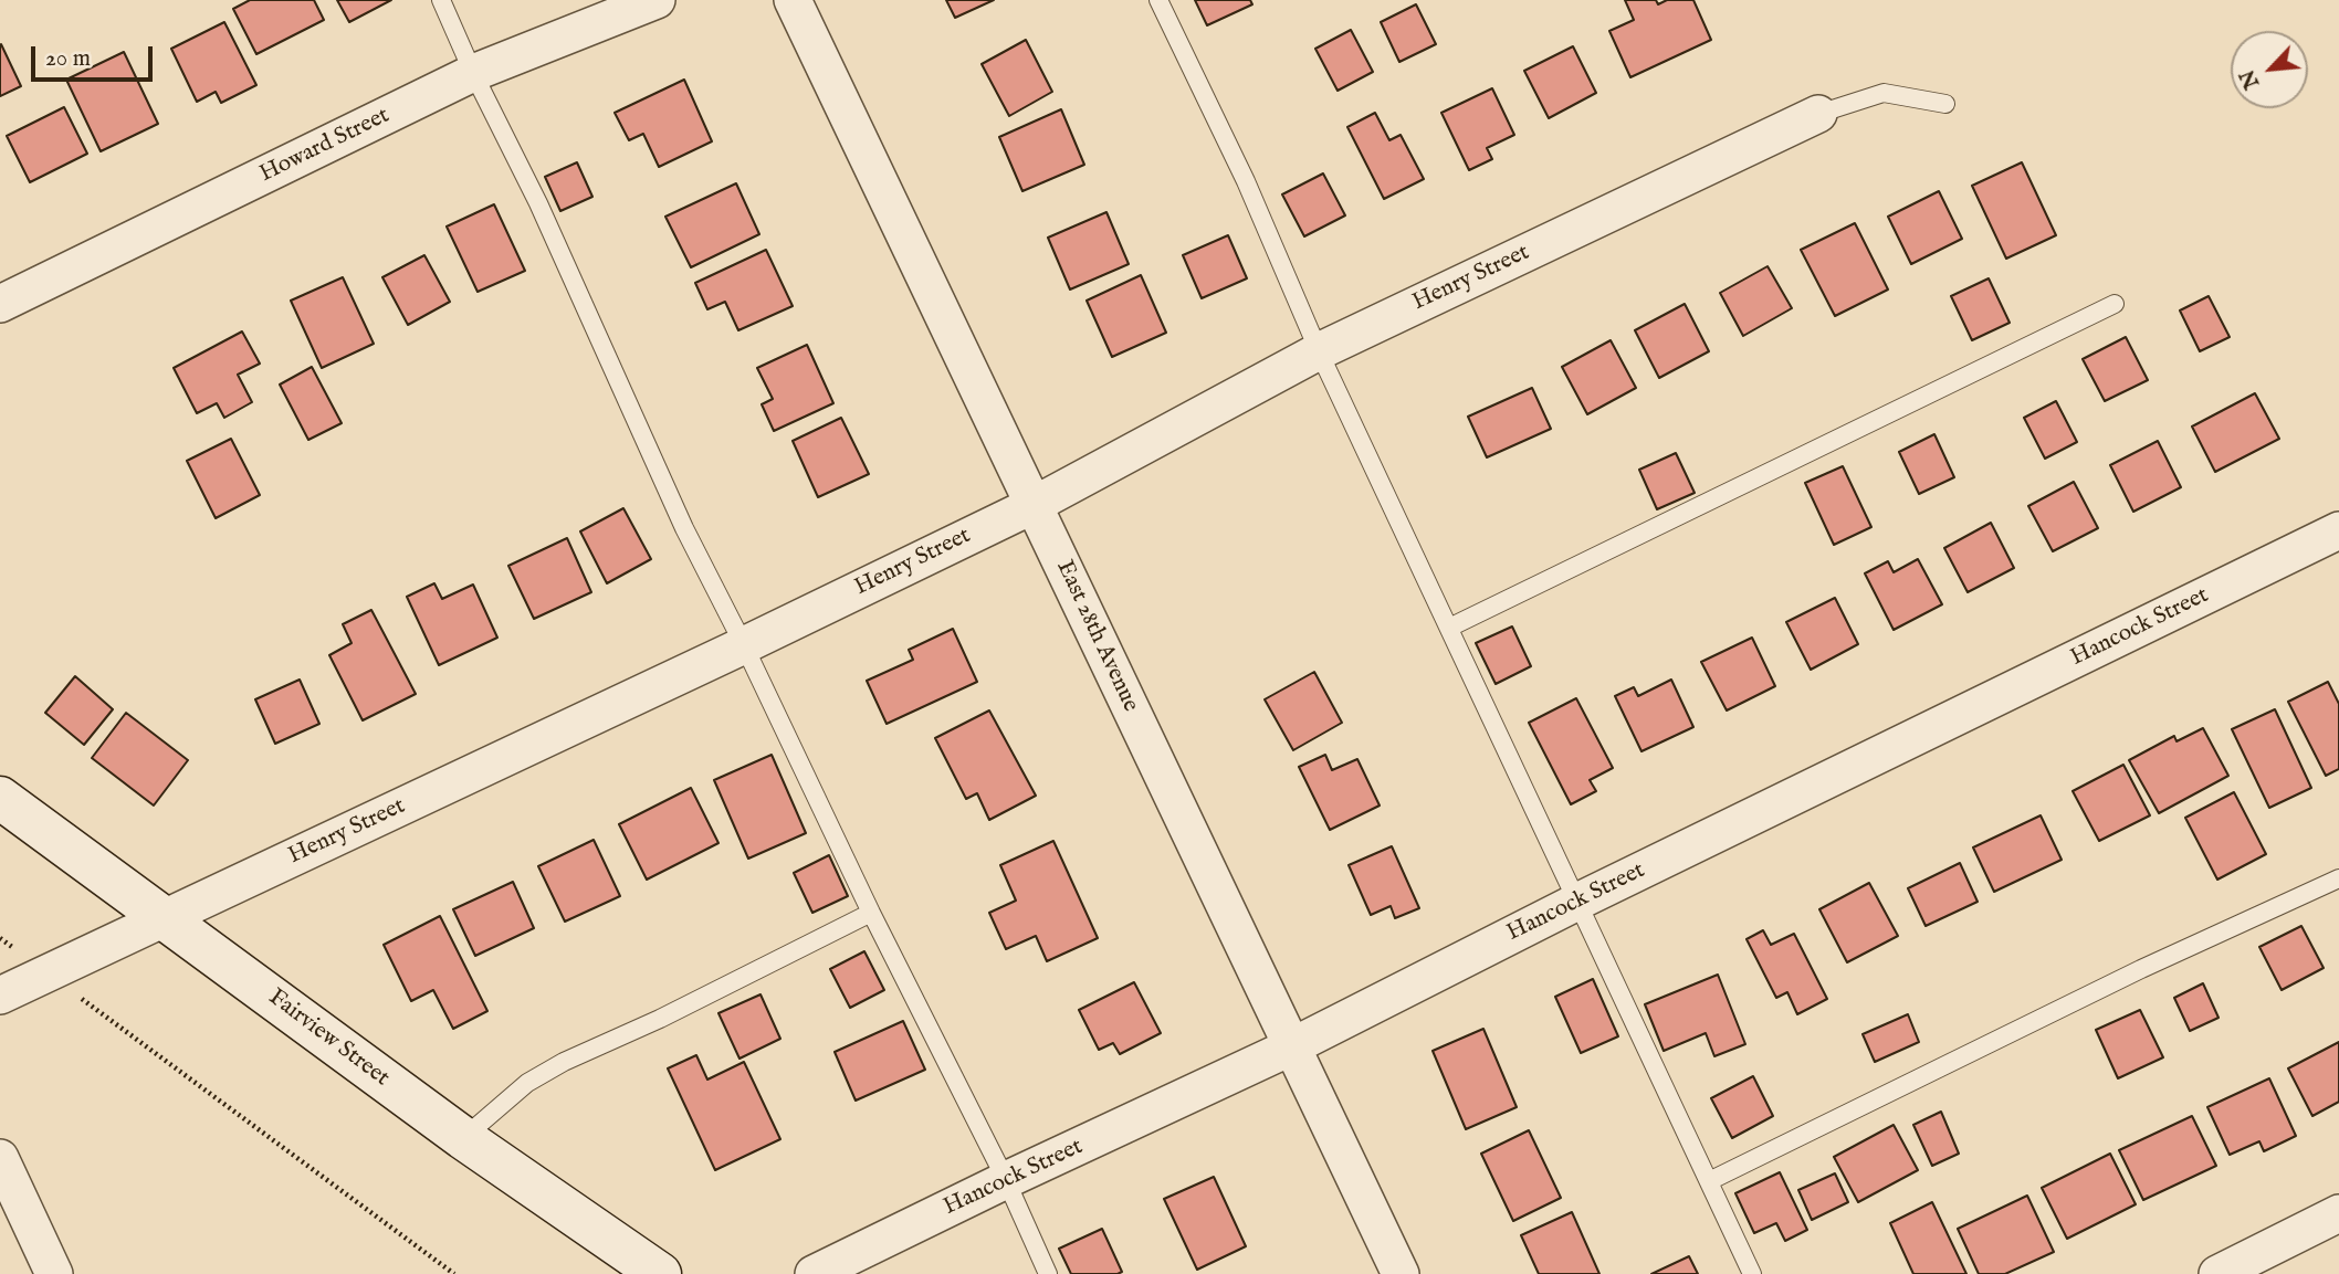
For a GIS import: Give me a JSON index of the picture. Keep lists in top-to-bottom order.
{
  "streets": {
    "street": [
      "Howard Street",
      "Henry Street",
      "Hancock Street",
      "East 28th Avenue",
      "Fairview Street"
    ]
  },
  "crossings": [
    ["Henry Street", "East 28th Avenue"],
    ["Henry Street", "Fairview Street"],
    ["Hancock Street", "East 28th Avenue"]
  ],
  "scale_bar": "20 m",
  "north": "bottom left"
}
